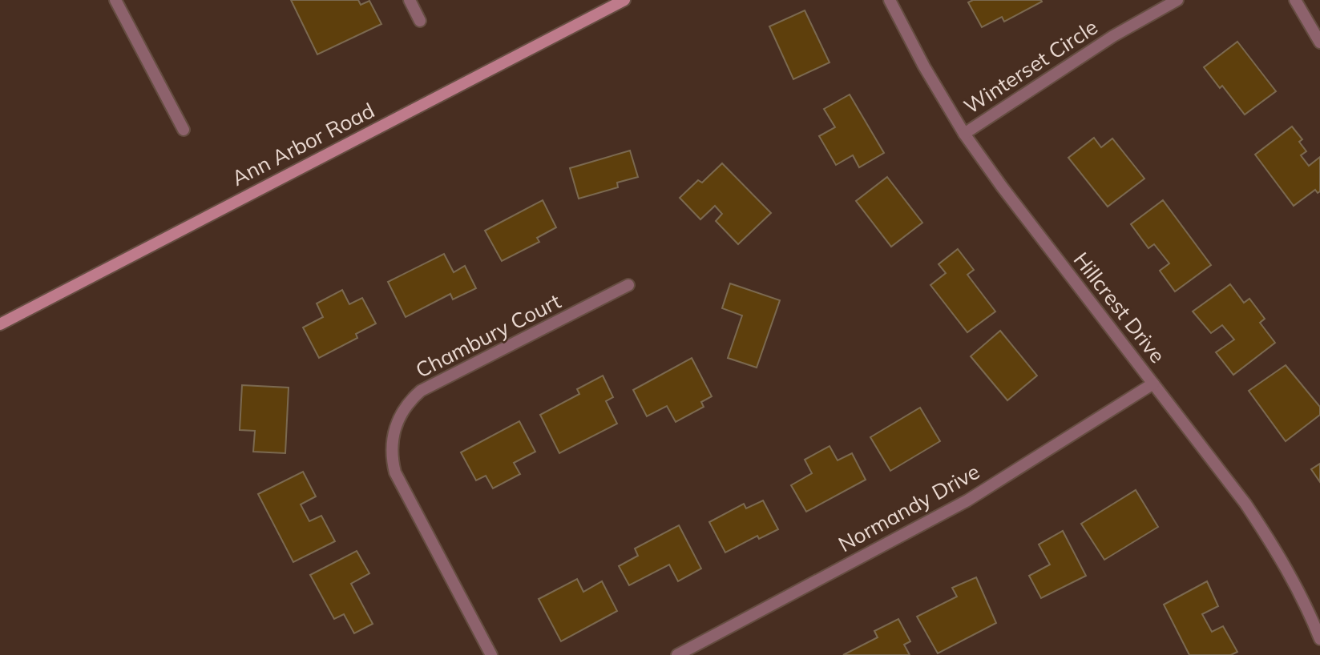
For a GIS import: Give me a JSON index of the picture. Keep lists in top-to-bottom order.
{
  "streets": {
    "main road": ["Ann Arbor Road"],
    "street": [
      "Winterset Circle",
      "Hillcrest Drive",
      "Chambury Court",
      "Normandy Drive"
    ]
  },
  "crossings": [
    ["Winterset Circle", "Hillcrest Drive"],
    ["Hillcrest Drive", "Normandy Drive"]
  ]
}
